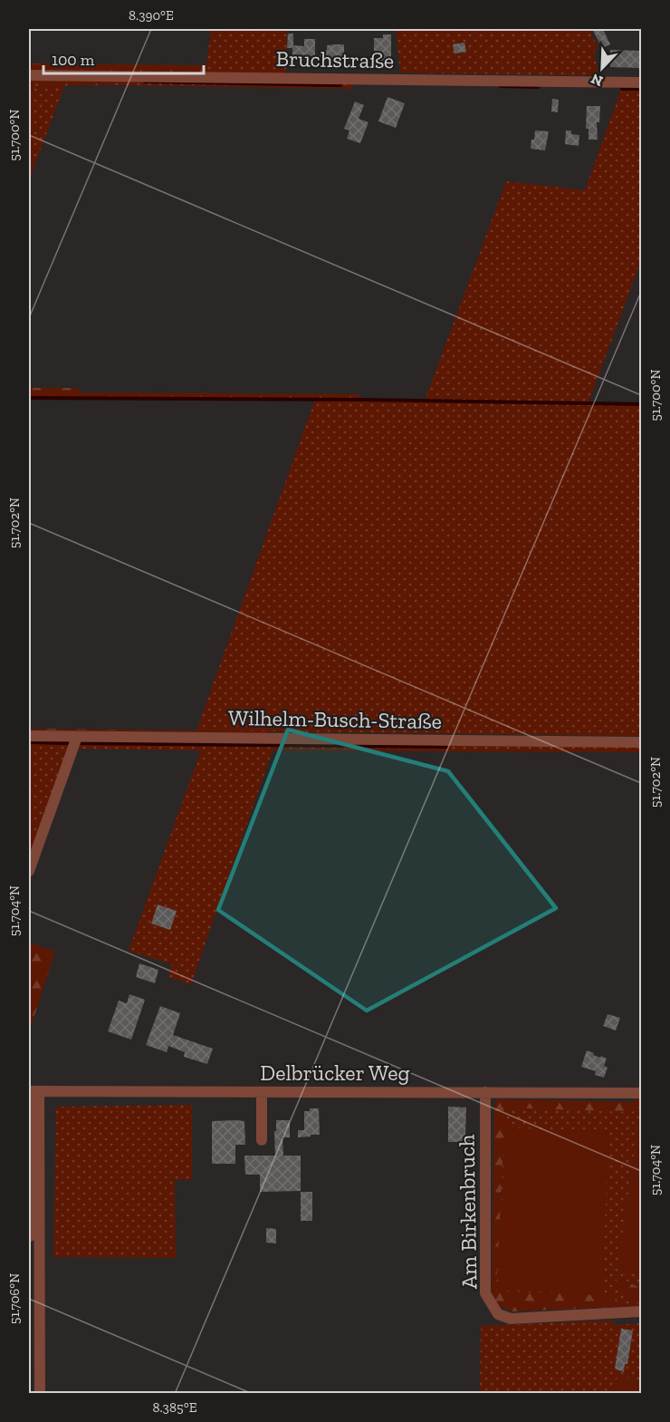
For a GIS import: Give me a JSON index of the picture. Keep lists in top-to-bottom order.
{
  "streets": {
    "street": [
      "Bruchstraße",
      "Wilhelm-Busch-Straße",
      "Delbrücker Weg",
      "Am Birkenbruch"
    ]
  },
  "crossings": [
    ["Delbrücker Weg", "Am Birkenbruch"]
  ],
  "scale_bar": "100 m",
  "north": "bottom left",
  "coordinates": [
    "8.390°E",
    "51.700°N",
    "51.702°N",
    "51.704°N",
    "51.706°N",
    "8.385°E"
  ]
}
